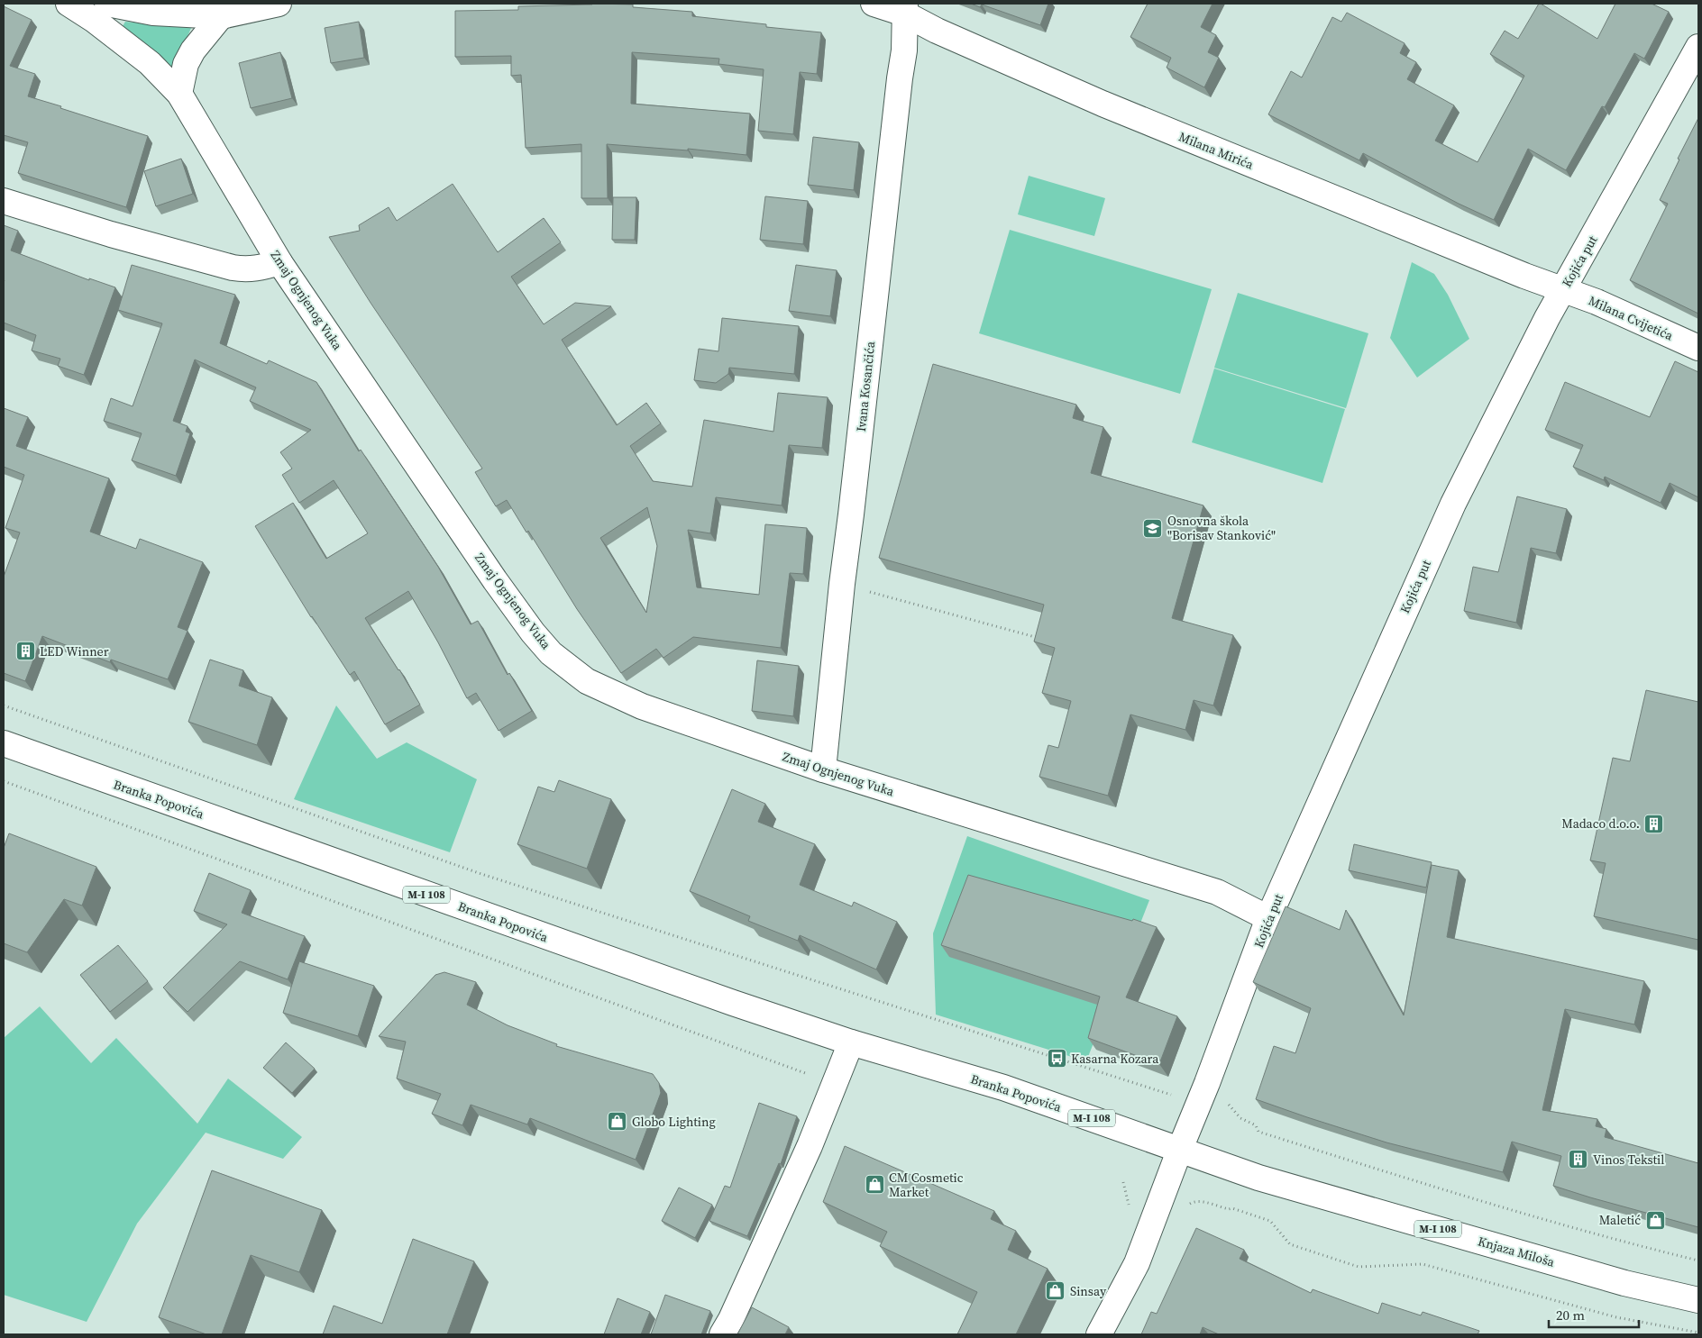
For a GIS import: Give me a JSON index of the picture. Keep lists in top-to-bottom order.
{
  "streets": {
    "street": [
      "Milana Mirića",
      "Kojića put",
      "Zmaj Ognjenog Vuka",
      "Milana Cvijetića",
      "Ivana Kosančića",
      "Branka Popovića",
      "M-I 108",
      "Knjaza Miloša"
    ]
  },
  "crossings": [
    ["Milana Mirića", "Kojića put"],
    ["Milana Mirića", "Milana Cvijetića"],
    ["Milana Mirića", "Ivana Kosančića"],
    ["Kojića put", "Zmaj Ognjenog Vuka"],
    ["Kojića put", "Milana Cvijetića"],
    ["Kojića put", "Branka Popovića"],
    ["Kojića put", "Knjaza Miloša"],
    ["Zmaj Ognjenog Vuka", "Ivana Kosančića"],
    ["Branka Popovića", "Knjaza Miloša"]
  ],
  "places": {
    "school or university": ["Osnovna škola \"Borisav Stanković\""],
    "building": ["LED Winner", "Madaco d.o.o.", "Vinos Tekstil"],
    "bus stop": ["Kasarna Kozara"],
    "shop": [
      "Globo Lighting",
      "CM Cosmetic Market",
      "Maletić",
      "Sinsay"
    ]
  },
  "scale_bar": "20 m"
}
